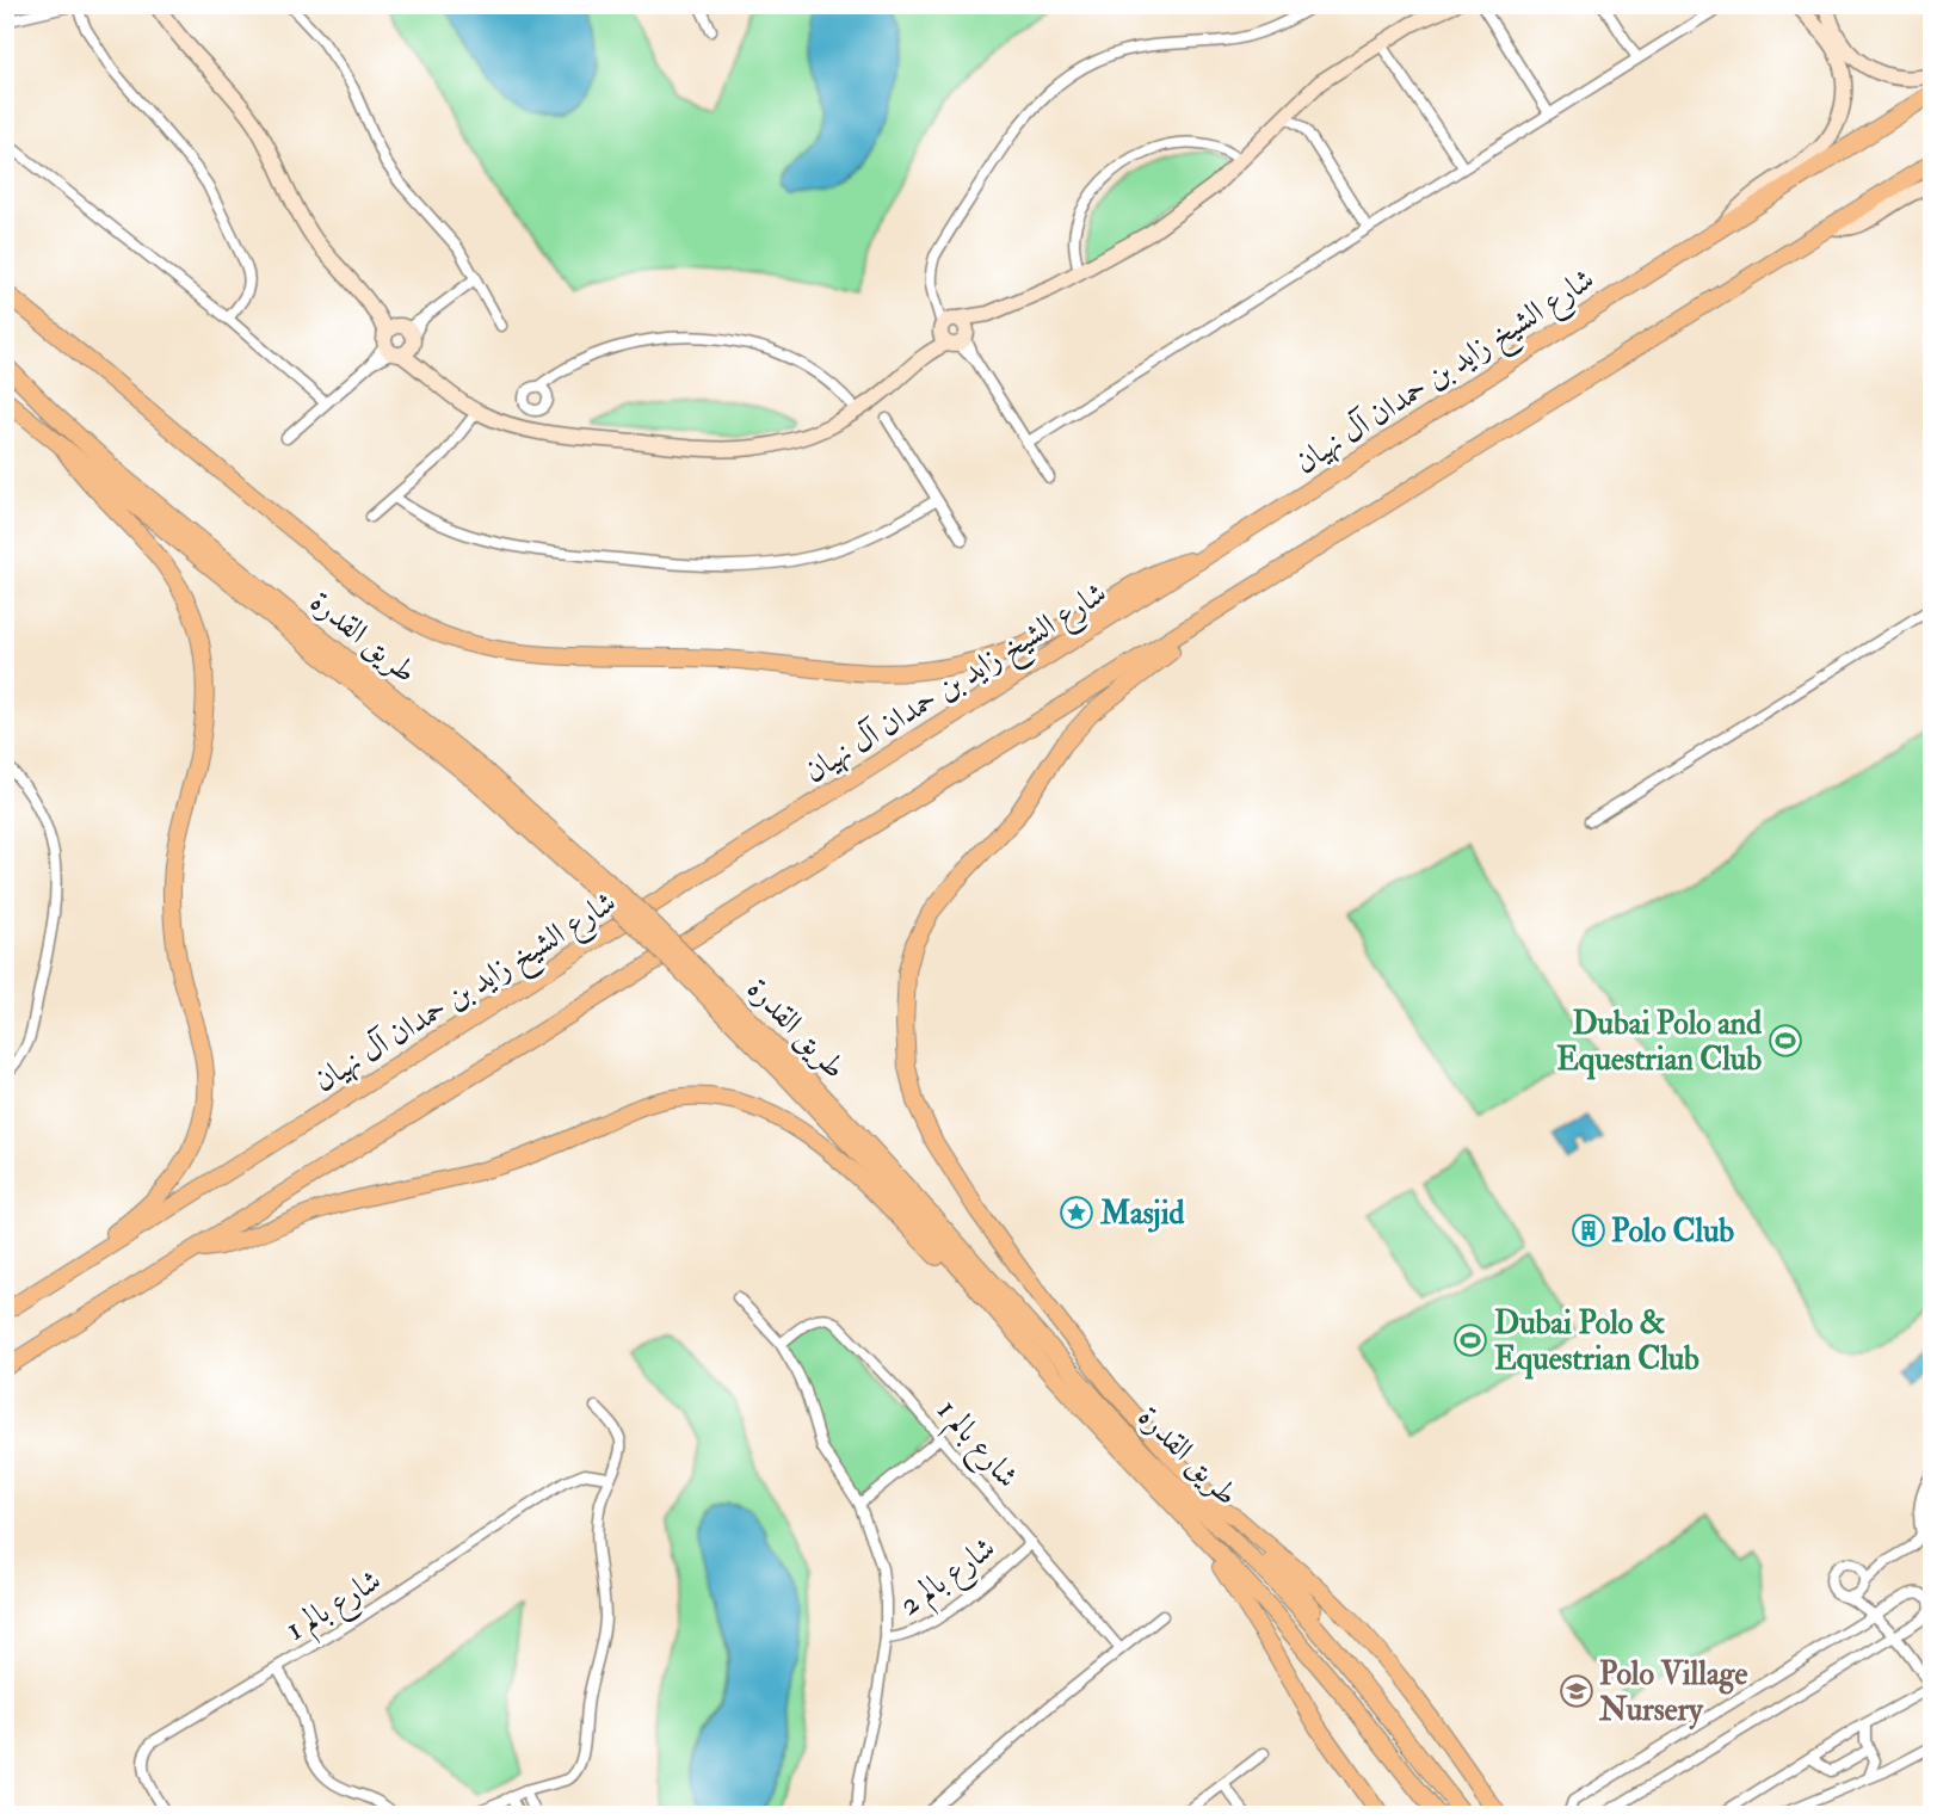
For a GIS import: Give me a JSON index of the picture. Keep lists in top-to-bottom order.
{
  "streets": {
    "main road": ["شارع الشيخ زايد بن حمدان آل نهيان", "طريق القدرة"],
    "street": ["شارع بالم 1", "شارع بالم 2"]
  },
  "crossings": [
    ["شارع بالم 1", "شارع بالم 2"]
  ],
  "places": {
    "sports": ["Dubai Polo and Equestrian Club", "Dubai Polo & Equestrian Club"],
    "place": ["Masjid"],
    "building": ["Polo Club"],
    "school or university": ["Polo Village Nursery"]
  }
}
